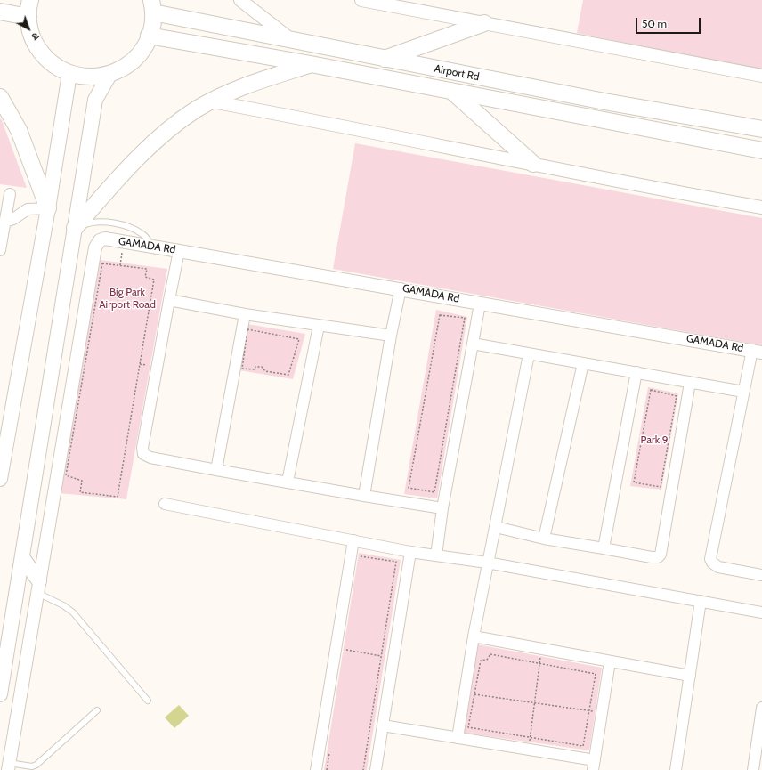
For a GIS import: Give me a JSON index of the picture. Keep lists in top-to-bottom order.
{
  "streets": {
    "main road": ["Airport Rd"],
    "street": ["GAMADA Rd"]
  },
  "parks": ["Big Park Airport Road", "Park 9"],
  "scale_bar": "50 m",
  "north": "bottom right"
}
